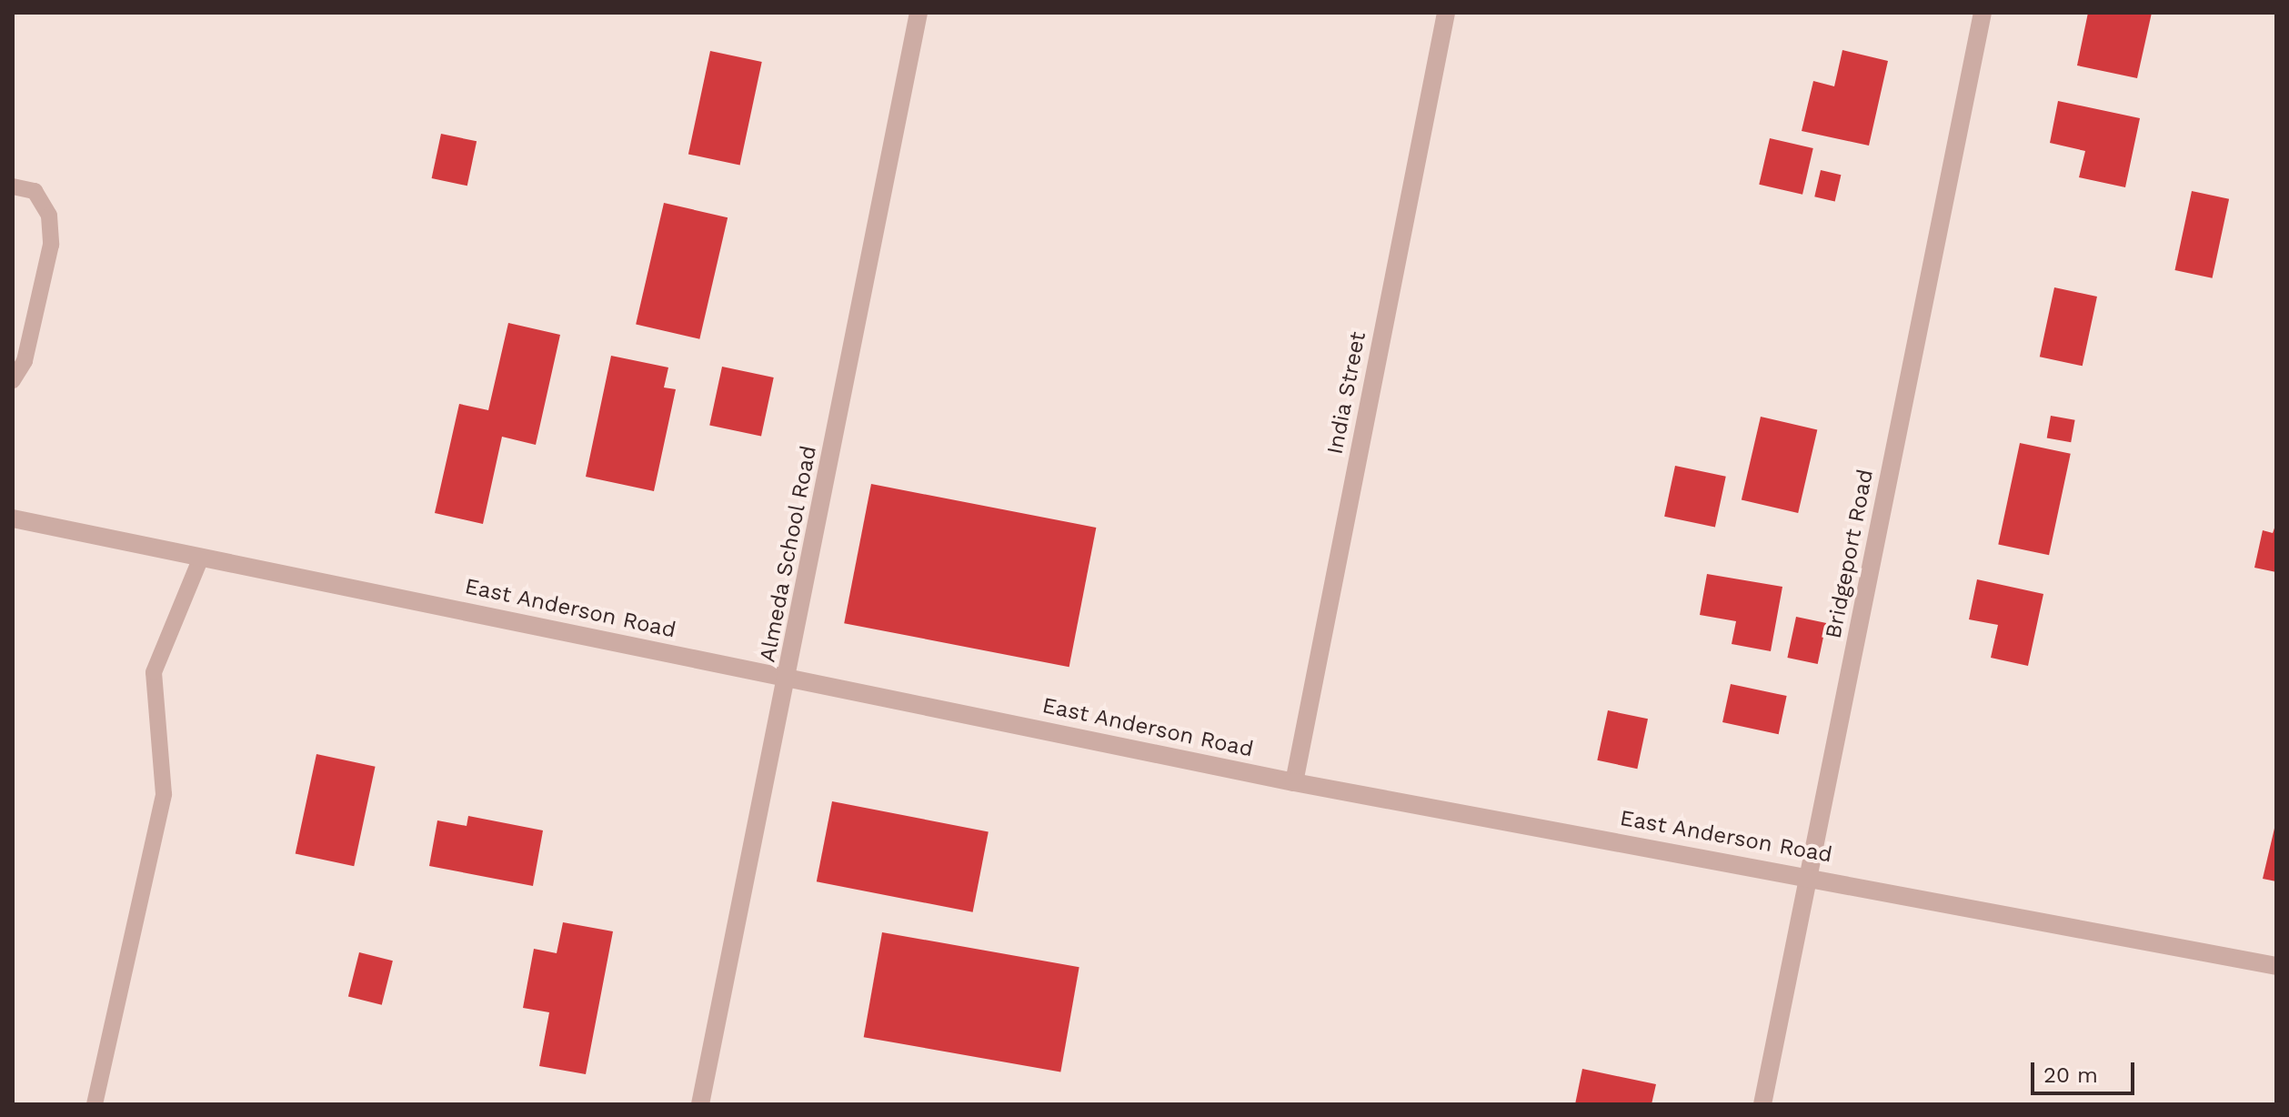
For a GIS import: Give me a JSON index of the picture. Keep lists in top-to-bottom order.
{
  "streets": {
    "street": [
      "India Street",
      "Almeda School Road",
      "Bridgeport Road",
      "East Anderson Road"
    ]
  },
  "crossings": [
    ["India Street", "East Anderson Road"],
    ["Almeda School Road", "East Anderson Road"],
    ["Bridgeport Road", "East Anderson Road"]
  ],
  "scale_bar": "20 m"
}
